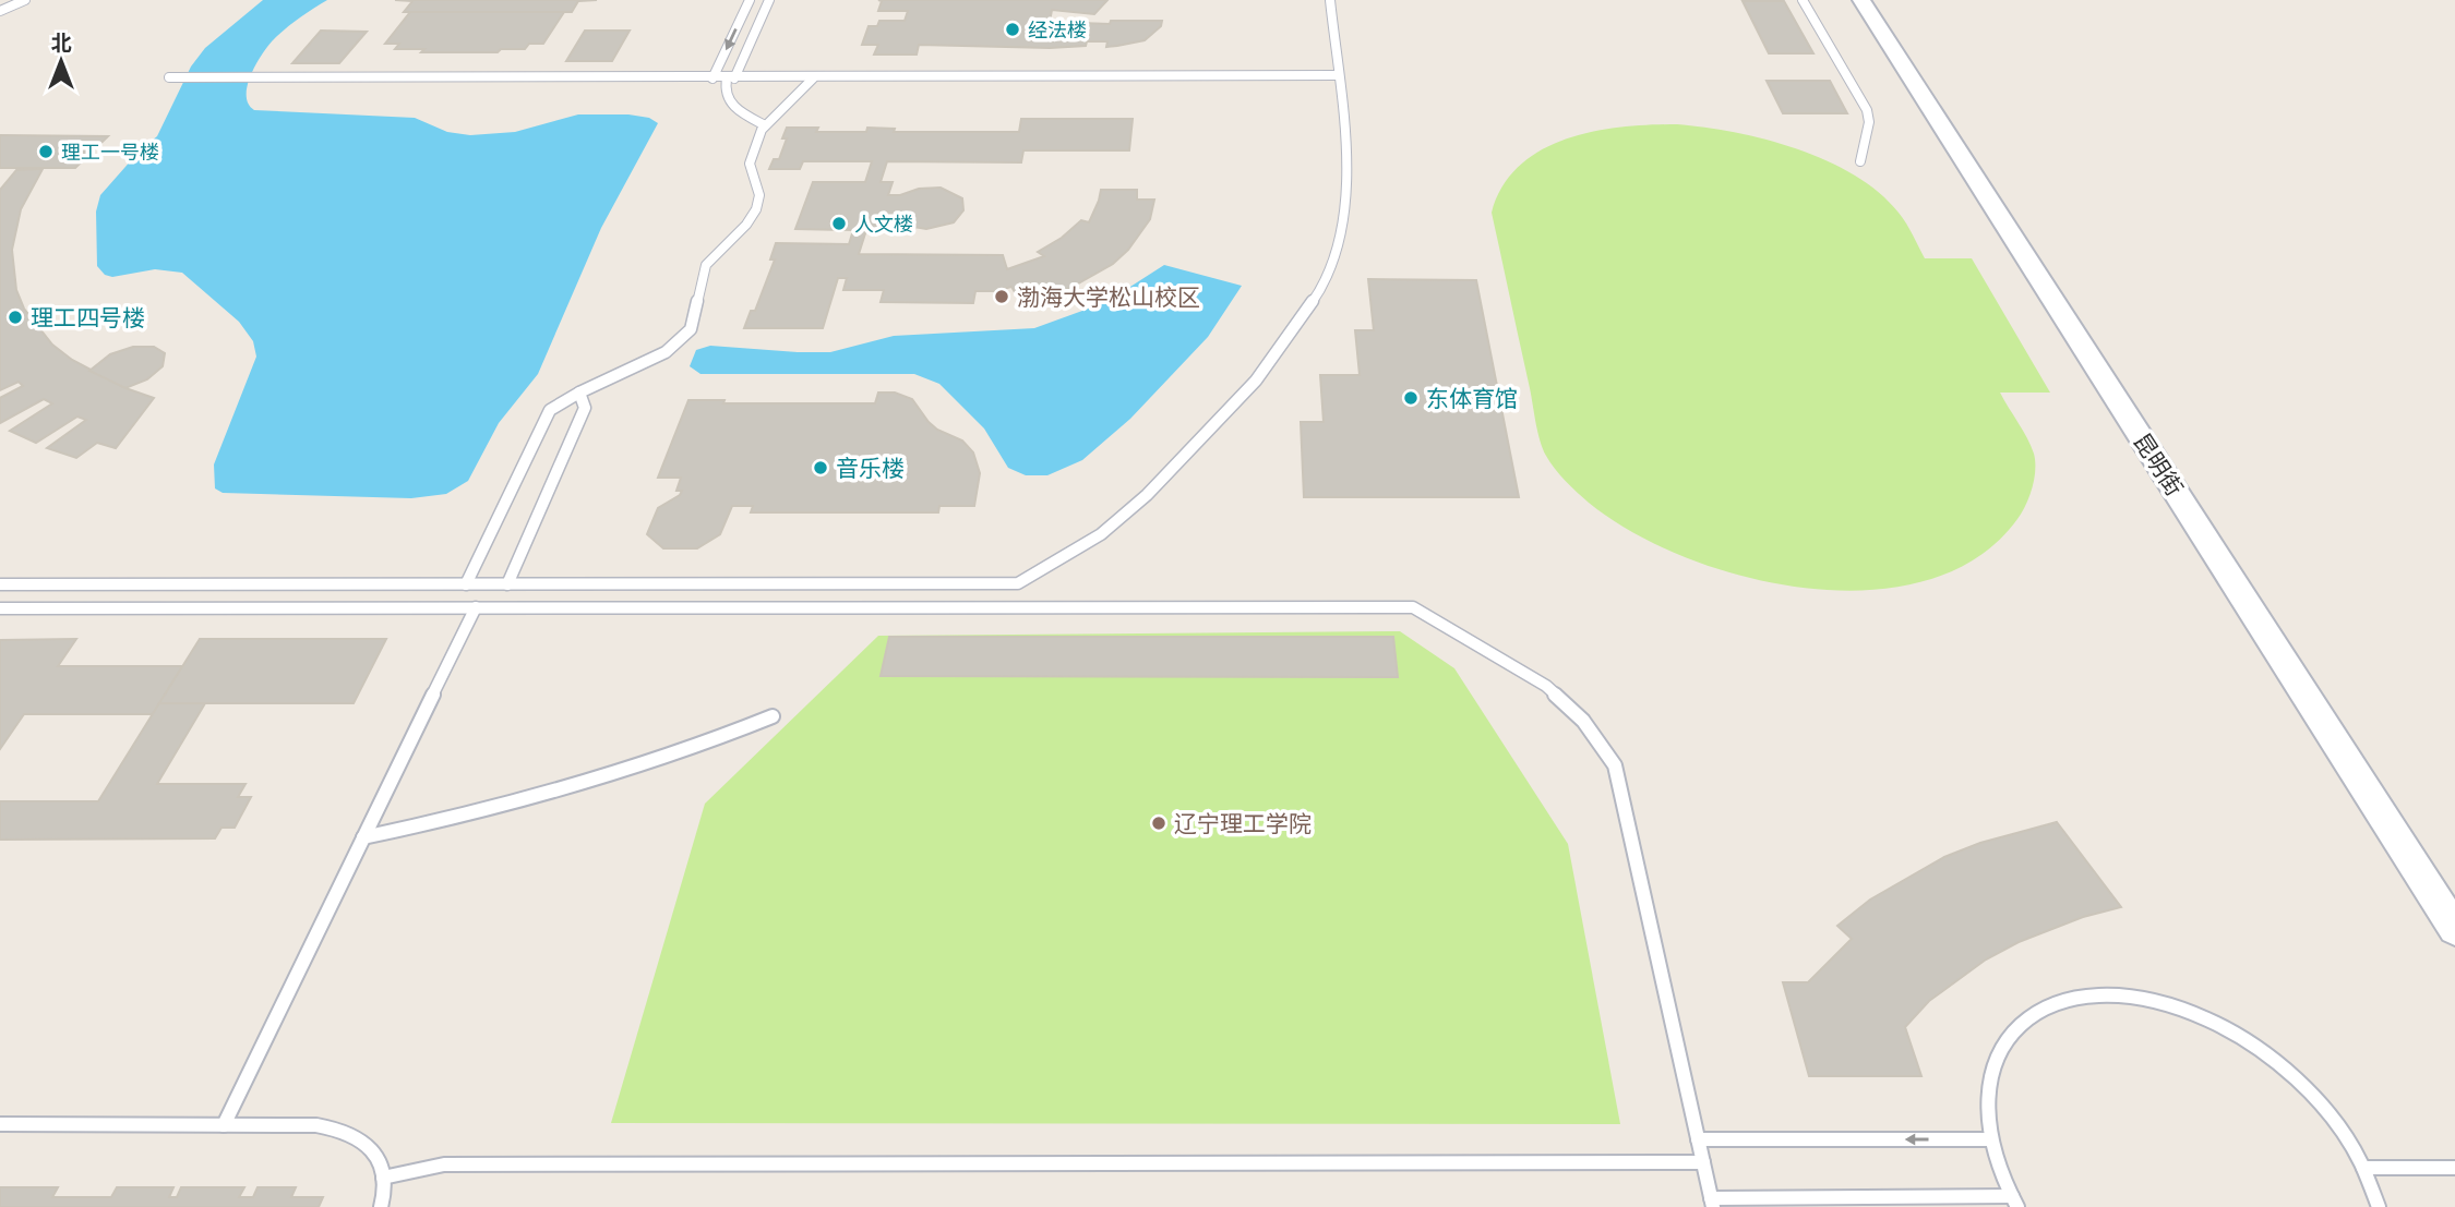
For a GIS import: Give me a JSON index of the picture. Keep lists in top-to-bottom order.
{
  "streets": {
    "street": ["昆明街"]
  },
  "places": [
    "经法楼",
    "理工一号楼",
    "人文楼",
    "渤海大学松山校区",
    "理工四号楼",
    "东体育馆",
    "音乐楼",
    "辽宁理工学院"
  ],
  "north": "top"
}
